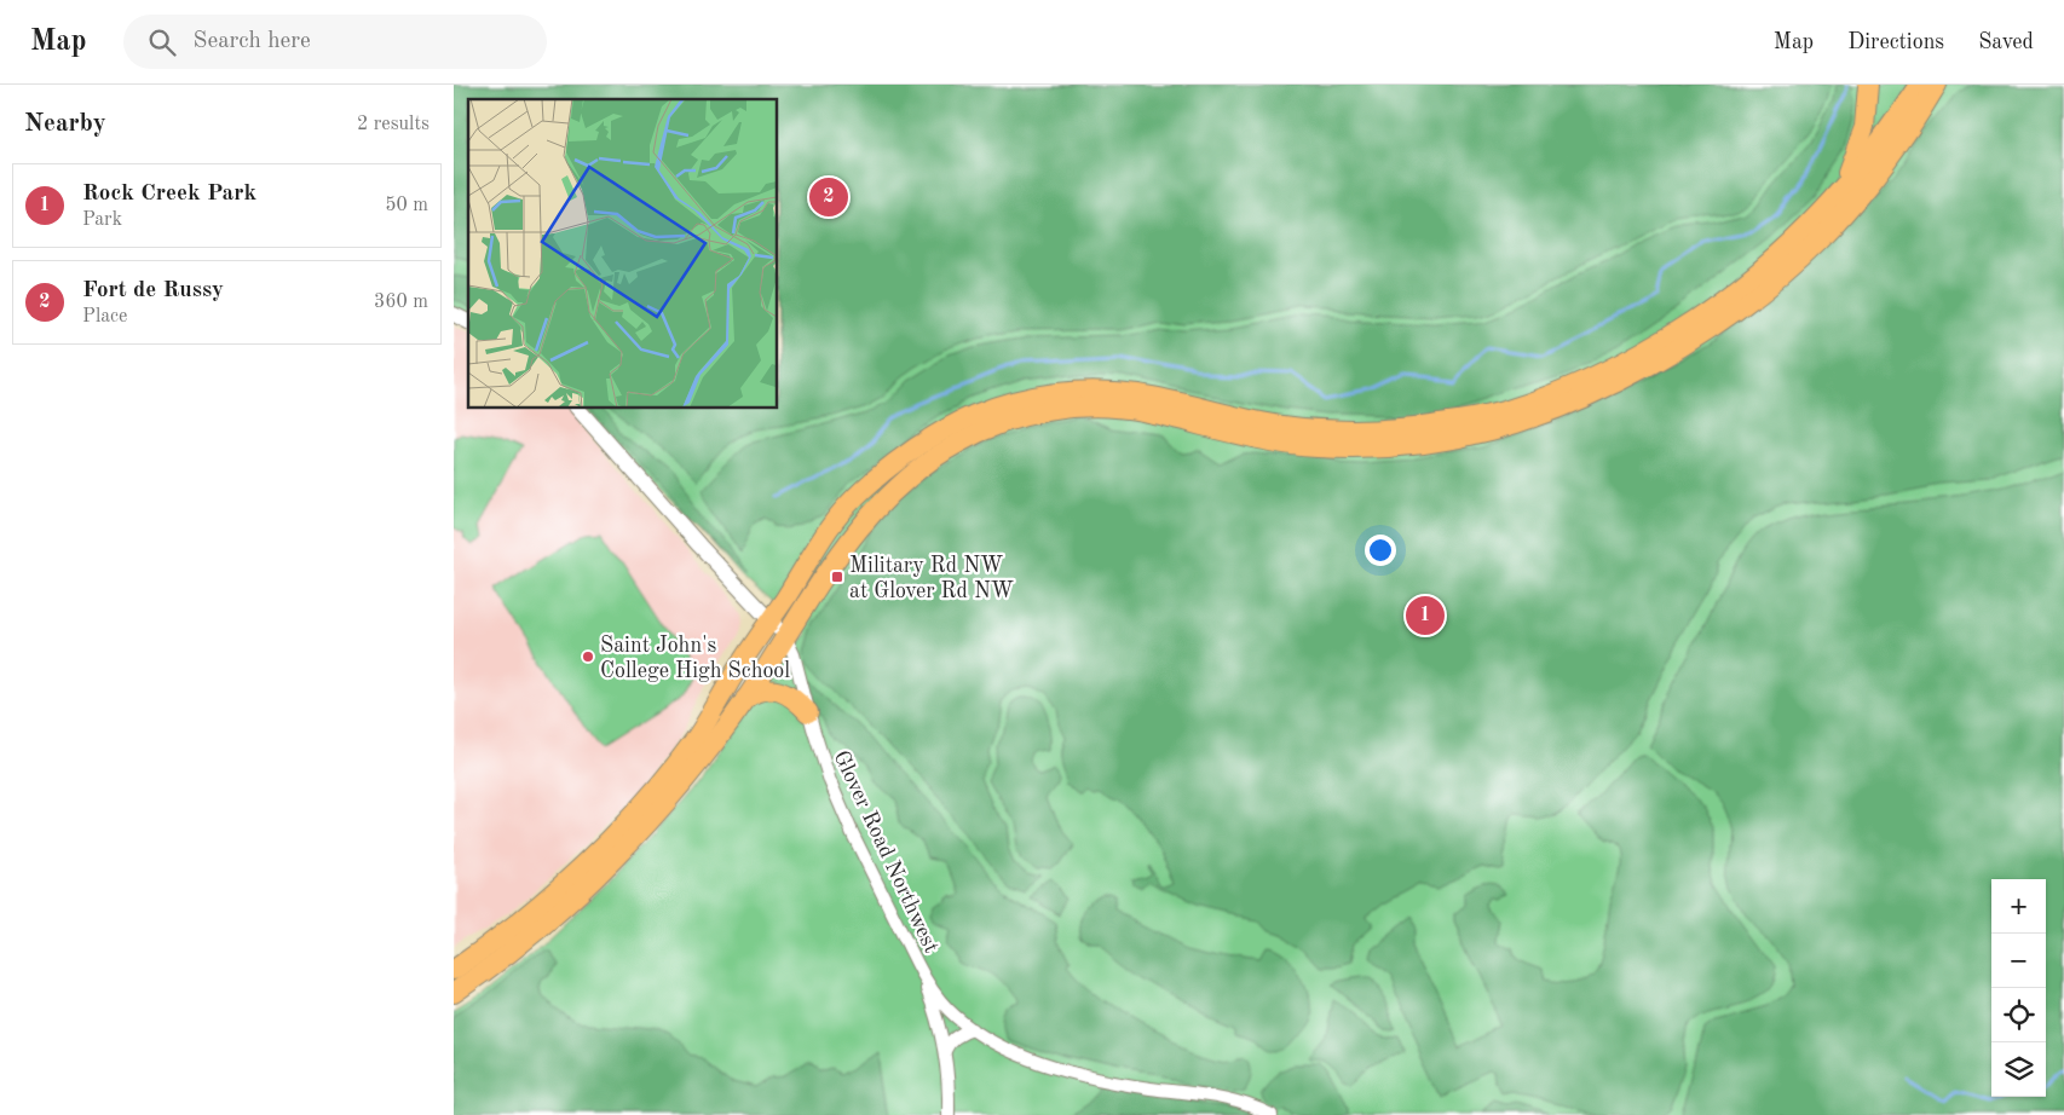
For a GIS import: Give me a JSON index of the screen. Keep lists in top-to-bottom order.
{
  "streets": {
    "street": ["Glover Road Northwest"]
  },
  "places": {
    "transit": ["Military Rd NW at Glover Rd NW"],
    "other": ["Saint John's College High School"]
  },
  "page": {
    "header": "Map",
    "search": "Search here",
    "nav": ["Map", "Directions", "Saved"],
    "heading": ["Nearby", "2 results"],
    "list": [
      {
        "mark": "1",
        "name": "Rock Creek Park",
        "note": "Park",
        "value": "50 m"
      },
      {
        "mark": "2",
        "name": "Fort de Russy",
        "note": "Place",
        "value": "360 m"
      }
    ],
    "pins": ["2", "1"],
    "map_buttons": ["+", "−"]
  }
}
